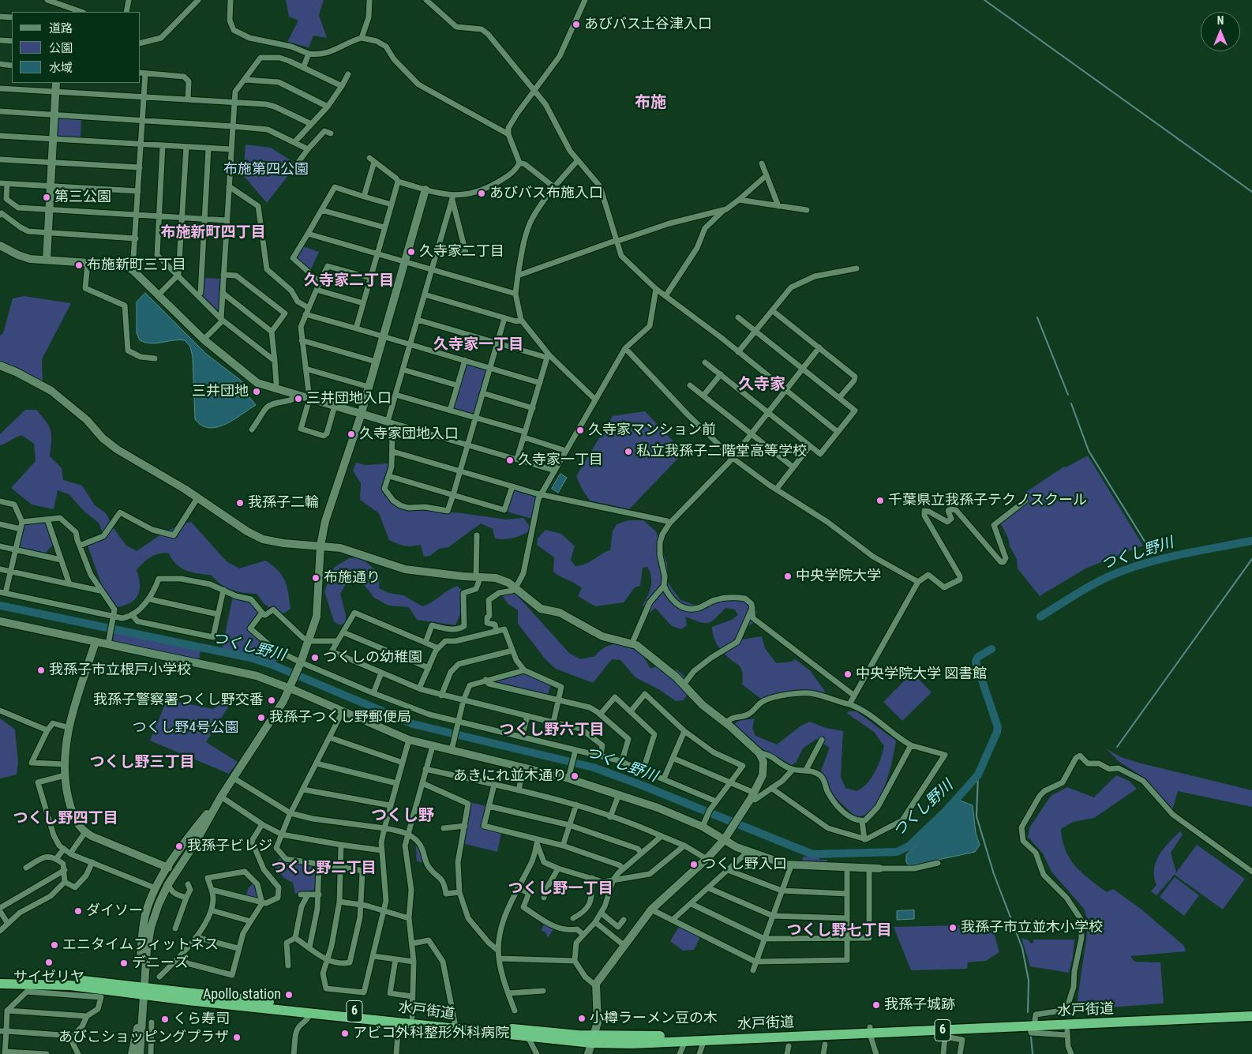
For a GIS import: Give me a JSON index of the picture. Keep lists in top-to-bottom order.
{
  "streets": {
    "highway": ["水戸街道", "6"]
  },
  "districts": [
    "布施",
    "布施新町四丁目",
    "久寺家二丁目",
    "久寺家一丁目",
    "久寺家",
    "つくし野六丁目",
    "つくし野三丁目",
    "つくし野",
    "つくし野四丁目",
    "つくし野二丁目",
    "つくし野一丁目",
    "つくし野七丁目"
  ],
  "water": ["つくし野川"],
  "parks": ["布施第四公園", "つくし野4号公園"],
  "places": [
    "あびバス土谷津入口",
    "あびバス布施入口",
    "第三公園",
    "久寺家二丁目",
    "布施新町三丁目",
    "三井団地",
    "三井団地入口",
    "久寺家マンション前",
    "久寺家団地入口",
    "私立我孫子二階堂高等学校",
    "久寺家一丁目",
    "千葉県立我孫子テクノスクール",
    "我孫子二輪",
    "中央学院大学",
    "布施通り",
    "つくしの幼稚園",
    "我孫子市立根戸小学校",
    "中央学院大学 図書館",
    "我孫子警察署つくし野交番",
    "我孫子つくし野郵便局",
    "あきにれ並木通り",
    "我孫子ビレジ",
    "つくし野入口",
    "ダイソー",
    "我孫子市立並木小学校",
    "エニタイムフィットネス",
    "サイゼリヤ",
    "デニーズ",
    "Apollo station",
    "我孫子城跡",
    "小樽ラーメン豆の木",
    "くら寿司",
    "アビコ外科整形外科病院",
    "あびこショッピングプラザ"
  ],
  "legend": ["道路", "公園", "水域"],
  "north": "top"
}
